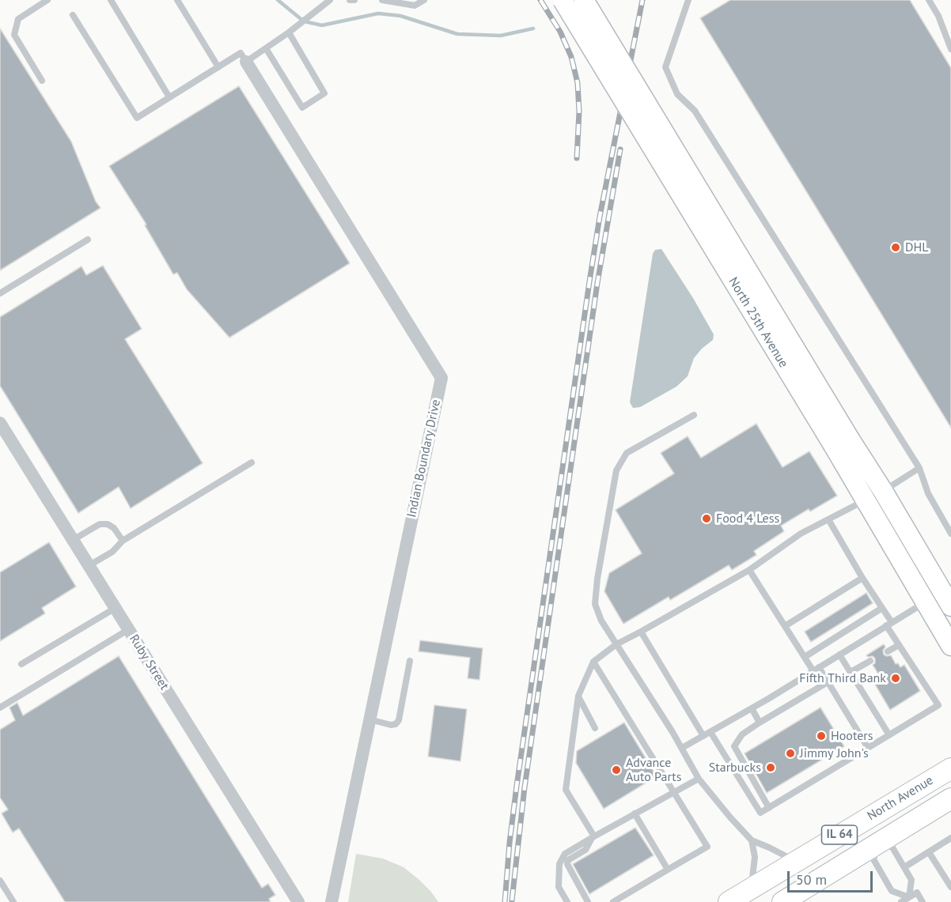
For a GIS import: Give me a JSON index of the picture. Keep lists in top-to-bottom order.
{
  "streets": {
    "main road": ["North 25th Avenue", "North Avenue", "IL 64"],
    "street": ["Indian Boundary Drive", "Ruby Street"]
  },
  "places": [
    "DHL",
    "Food 4 Less",
    "Fifth Third Bank",
    "Hooters",
    "Jimmy John's",
    "Starbucks",
    "Advance Auto Parts"
  ],
  "scale_bar": "50 m"
}
